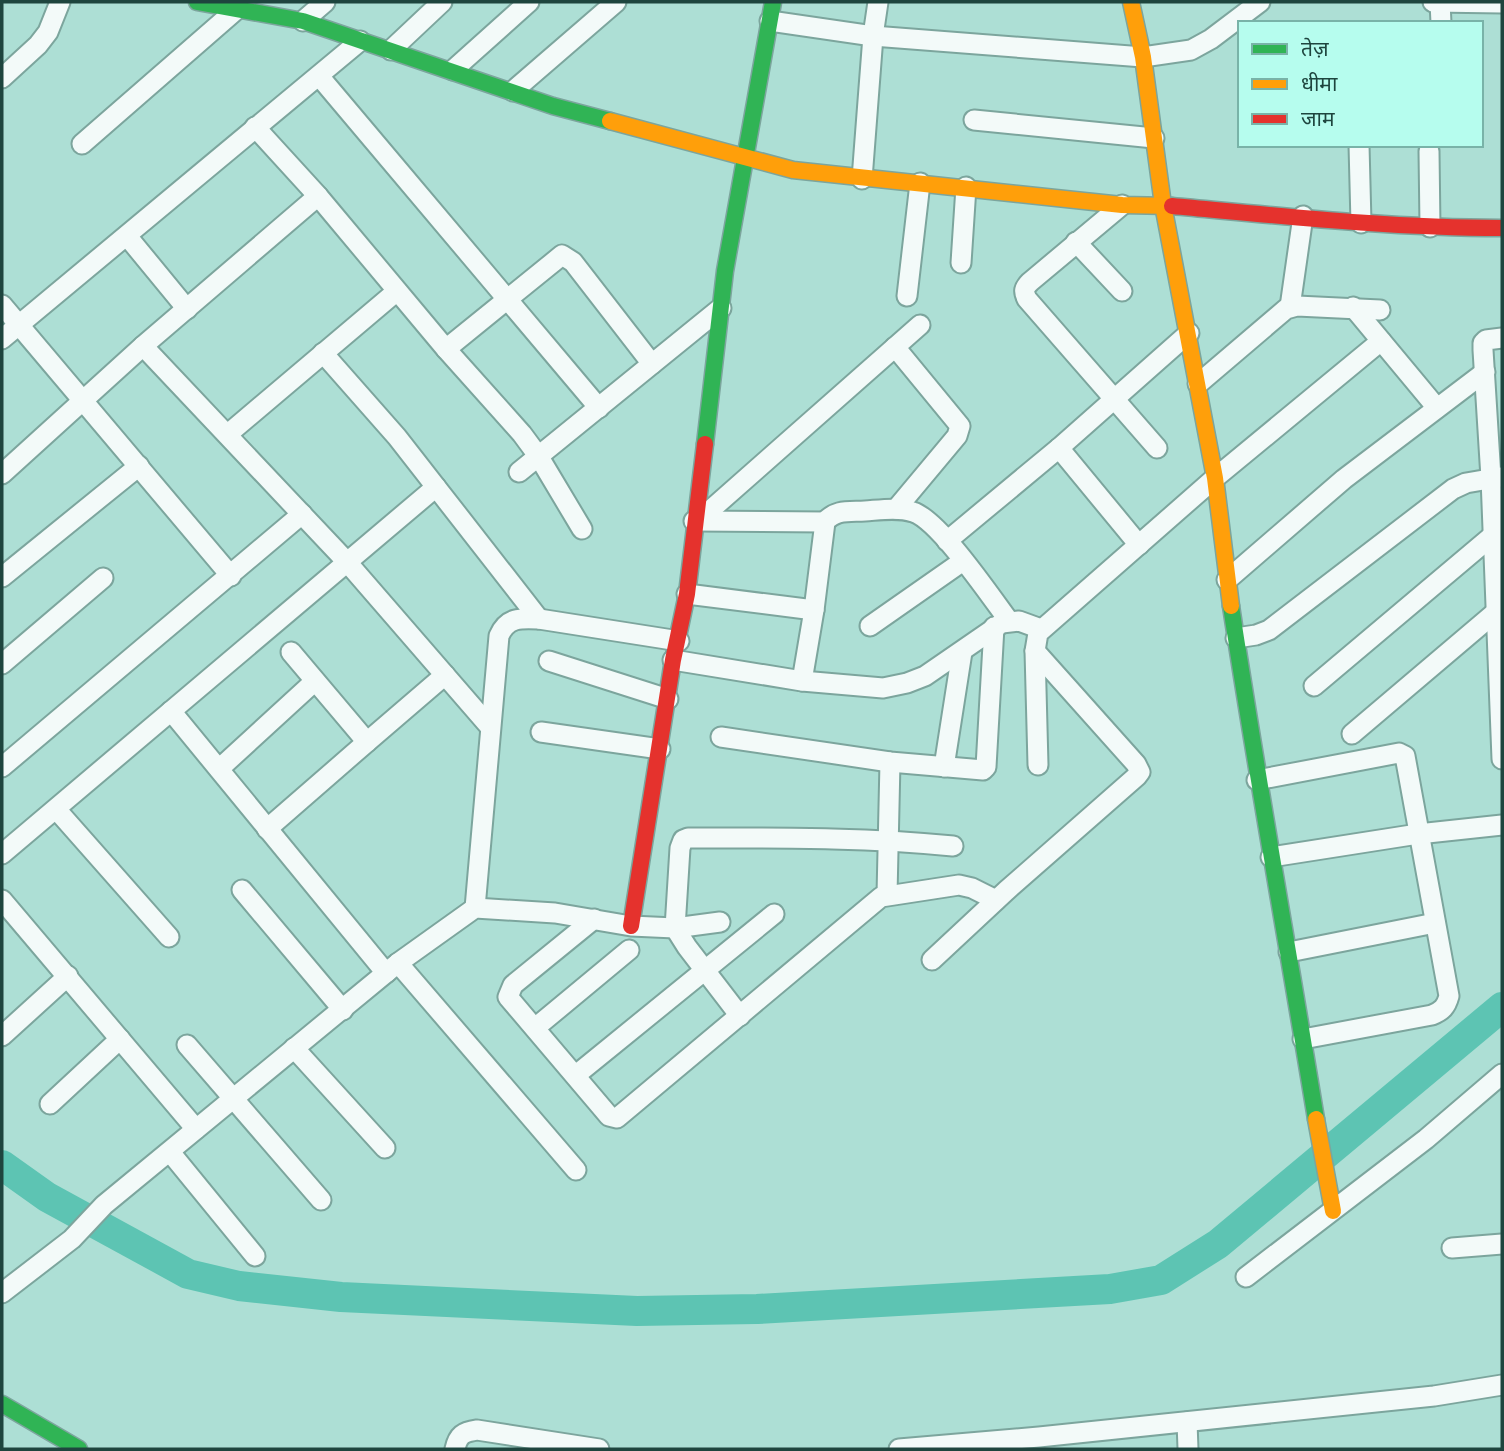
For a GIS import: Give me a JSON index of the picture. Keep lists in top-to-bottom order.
{
  "legend": ["तेज़", "धीमा", "जाम"]
}
